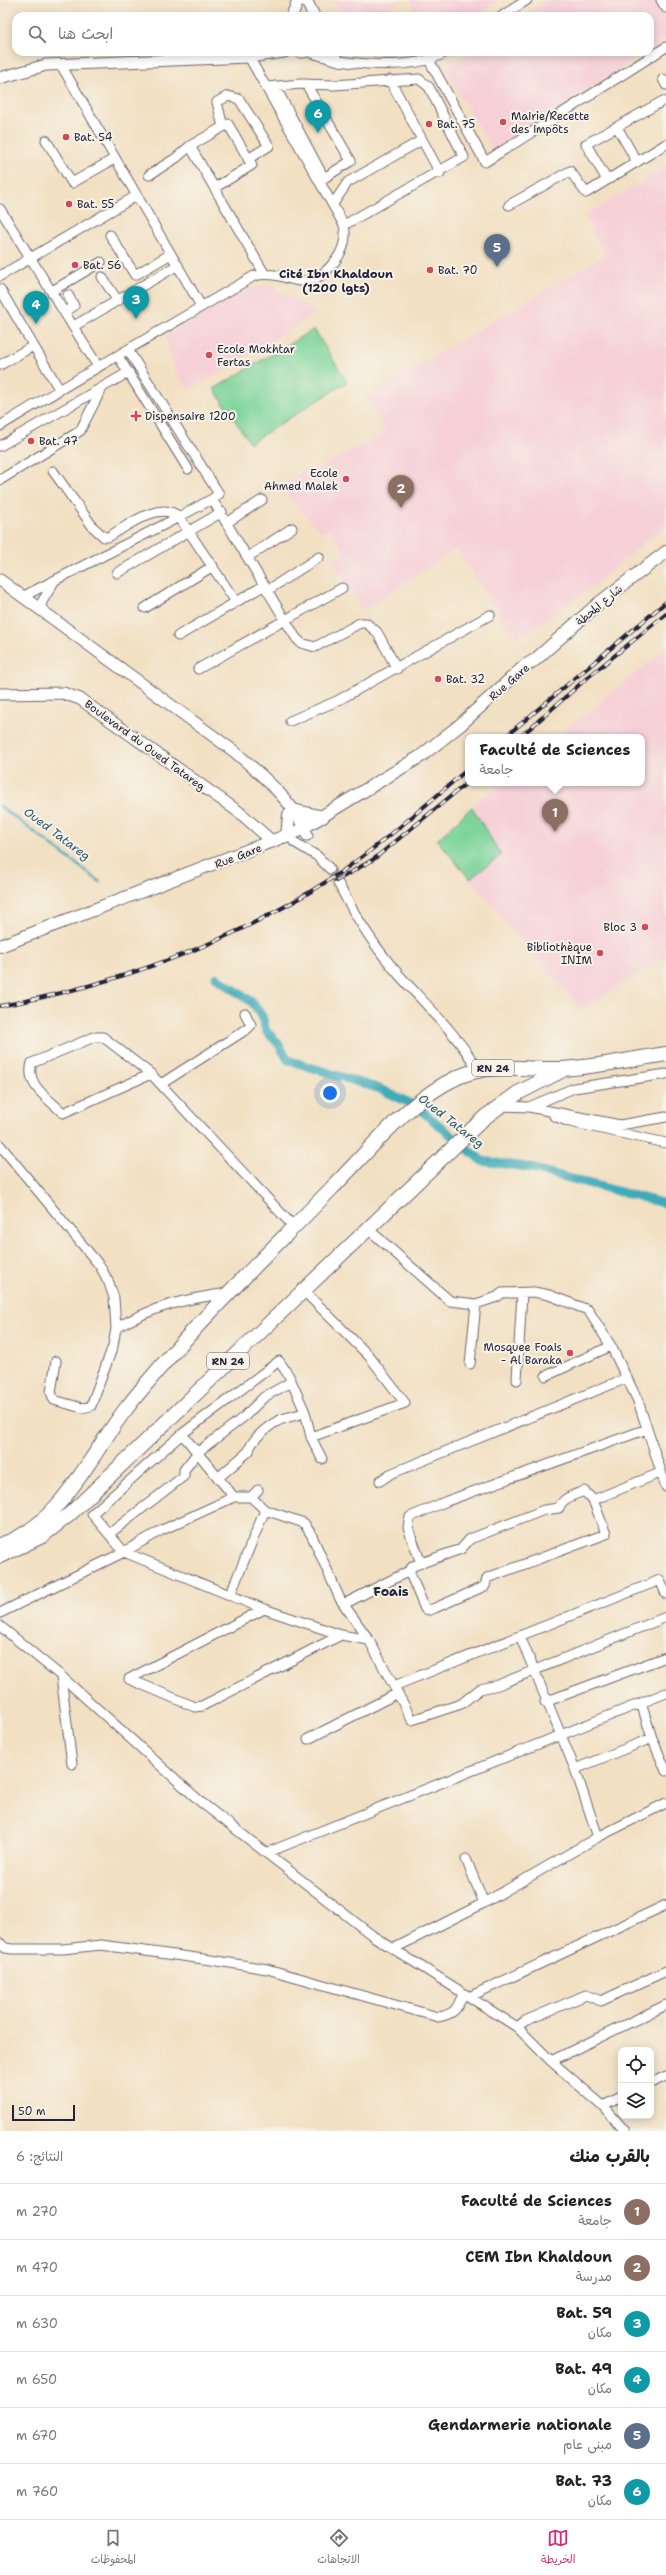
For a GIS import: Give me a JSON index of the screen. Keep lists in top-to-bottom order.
{
  "streets": {
    "main road": ["شارع المحطة", "Rue Gare", "RN 24"],
    "street": ["Boulevard du Oued Tatareg"]
  },
  "crossings": [
    ["شارع المحطة", "Rue Gare"],
    ["Rue Gare", "Boulevard du Oued Tatareg"]
  ],
  "districts": ["Cité Ibn Khaldoun (1200 lgts)", "Foais"],
  "water": ["Oued Tatareg"],
  "places": {
    "other": [
      "Mairie/Recette des impôts",
      "Bat. 75",
      "Bat. 54",
      "Bat. 55",
      "Bat. 56",
      "Bat. 70",
      "Ecole Mokhtar Fertas",
      "Bat. 47",
      "Ecole Ahmed Malek",
      "Bat. 32",
      "Bloc 3",
      "Bibliothèque INIM",
      "Mosquee Foais - Al Baraka"
    ],
    "health": ["Dispensaire 1200"]
  },
  "scale_bar": "50 m",
  "page": {
    "search": "ابحث هنا",
    "pins": [
      "6",
      "5",
      "3",
      "4",
      "2",
      "1"
    ],
    "popup": ["Faculté de Sciences", "جامعة"],
    "scale": "50 m",
    "heading": ["بالقرب منك", "النتائج: 6"],
    "list": [
      {
        "mark": "1",
        "name": "Faculté de Sciences",
        "note": "جامعة",
        "value": "270 m"
      },
      {
        "mark": "2",
        "name": "CEM Ibn Khaldoun",
        "note": "مدرسة",
        "value": "470 m"
      },
      {
        "mark": "3",
        "name": "Bat. 59",
        "note": "مكان",
        "value": "630 m"
      },
      {
        "mark": "4",
        "name": "Bat. 49",
        "note": "مكان",
        "value": "650 m"
      },
      {
        "mark": "5",
        "name": "Gendarmerie nationale",
        "note": "مبنى عام",
        "value": "670 m"
      },
      {
        "mark": "6",
        "name": "Bat. 73",
        "note": "مكان",
        "value": "760 m"
      }
    ],
    "nav": ["الخريطة", "الاتجاهات", "المحفوظات"]
  }
}
